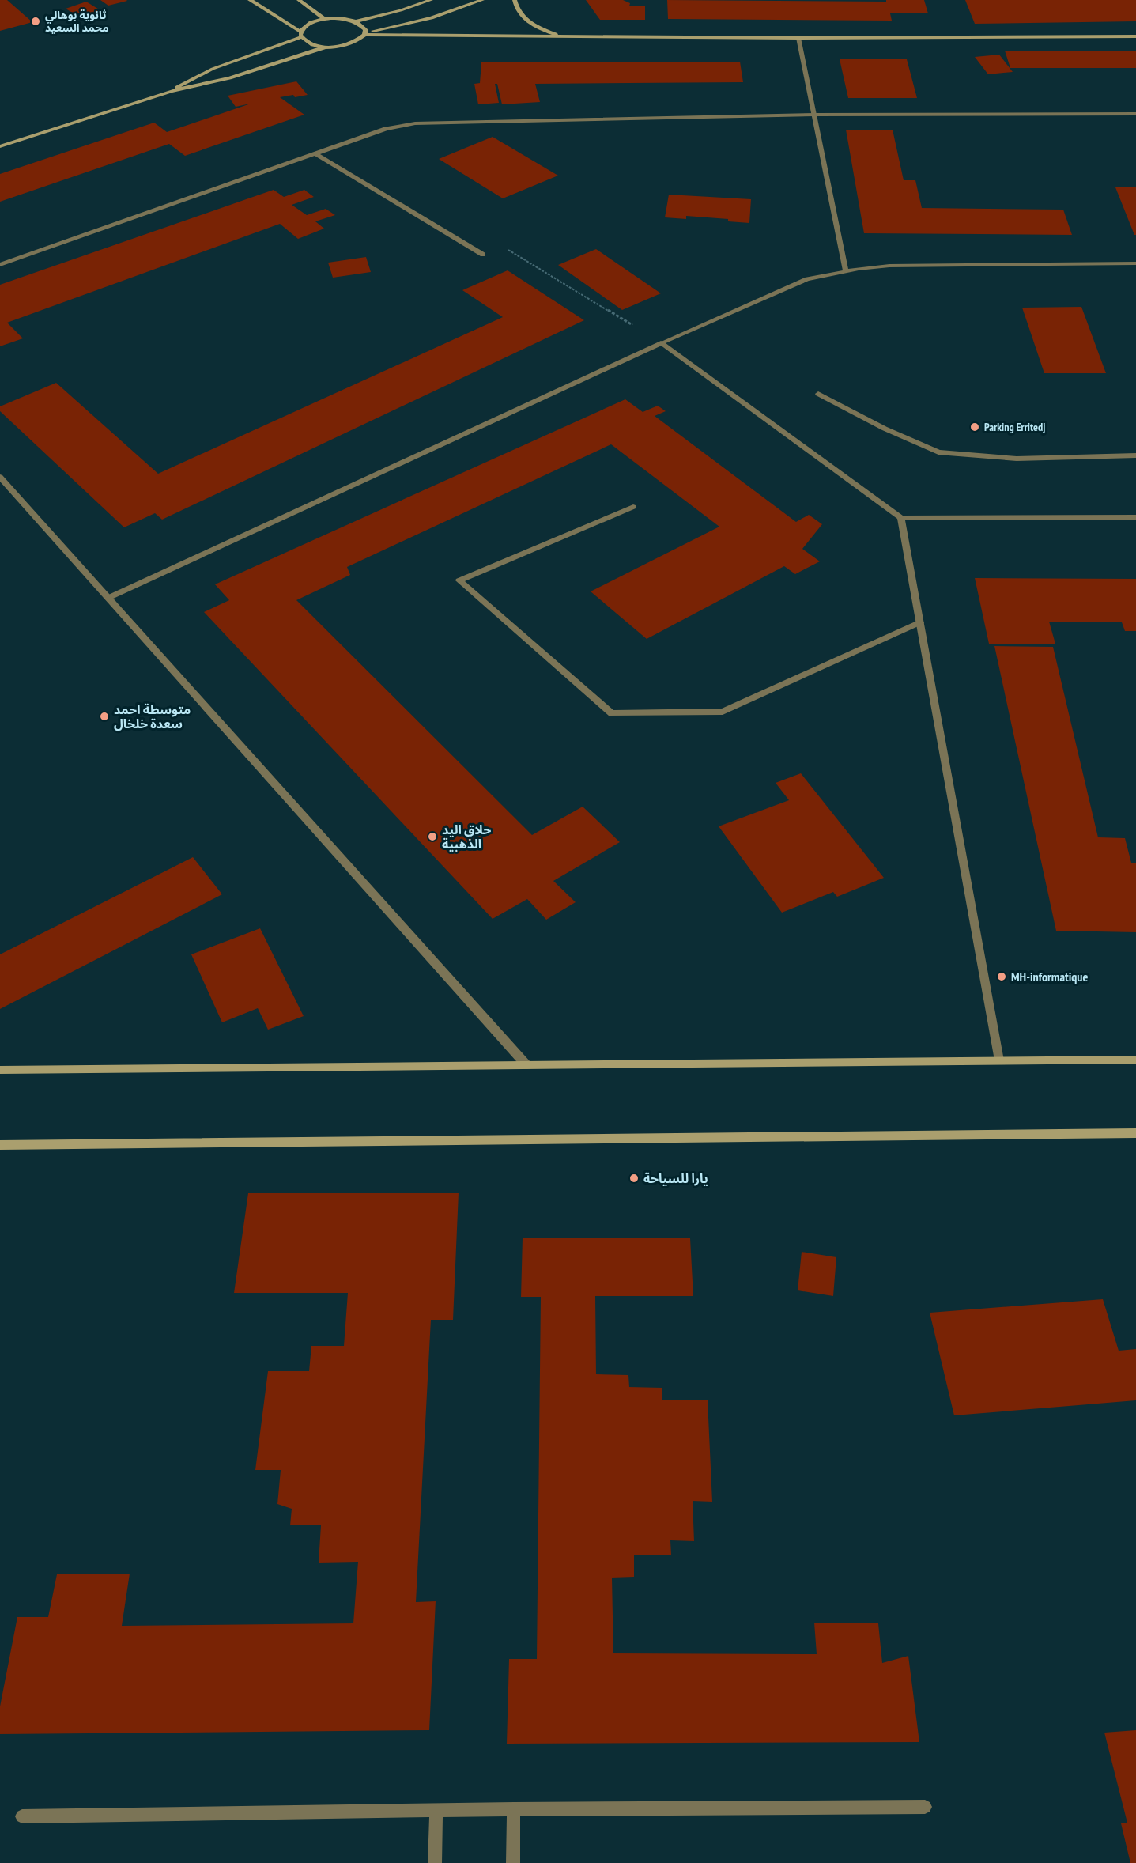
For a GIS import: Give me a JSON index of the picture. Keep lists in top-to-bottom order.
{
  "places": [
    "ثانوية بوهالي محمد السعيد",
    "Parking Erritedj",
    "متوسطة احمد سعدة خلخال",
    "حلاق اليد الذهبية",
    "MH-informatique",
    "يارا للسياحة"
  ]
}
